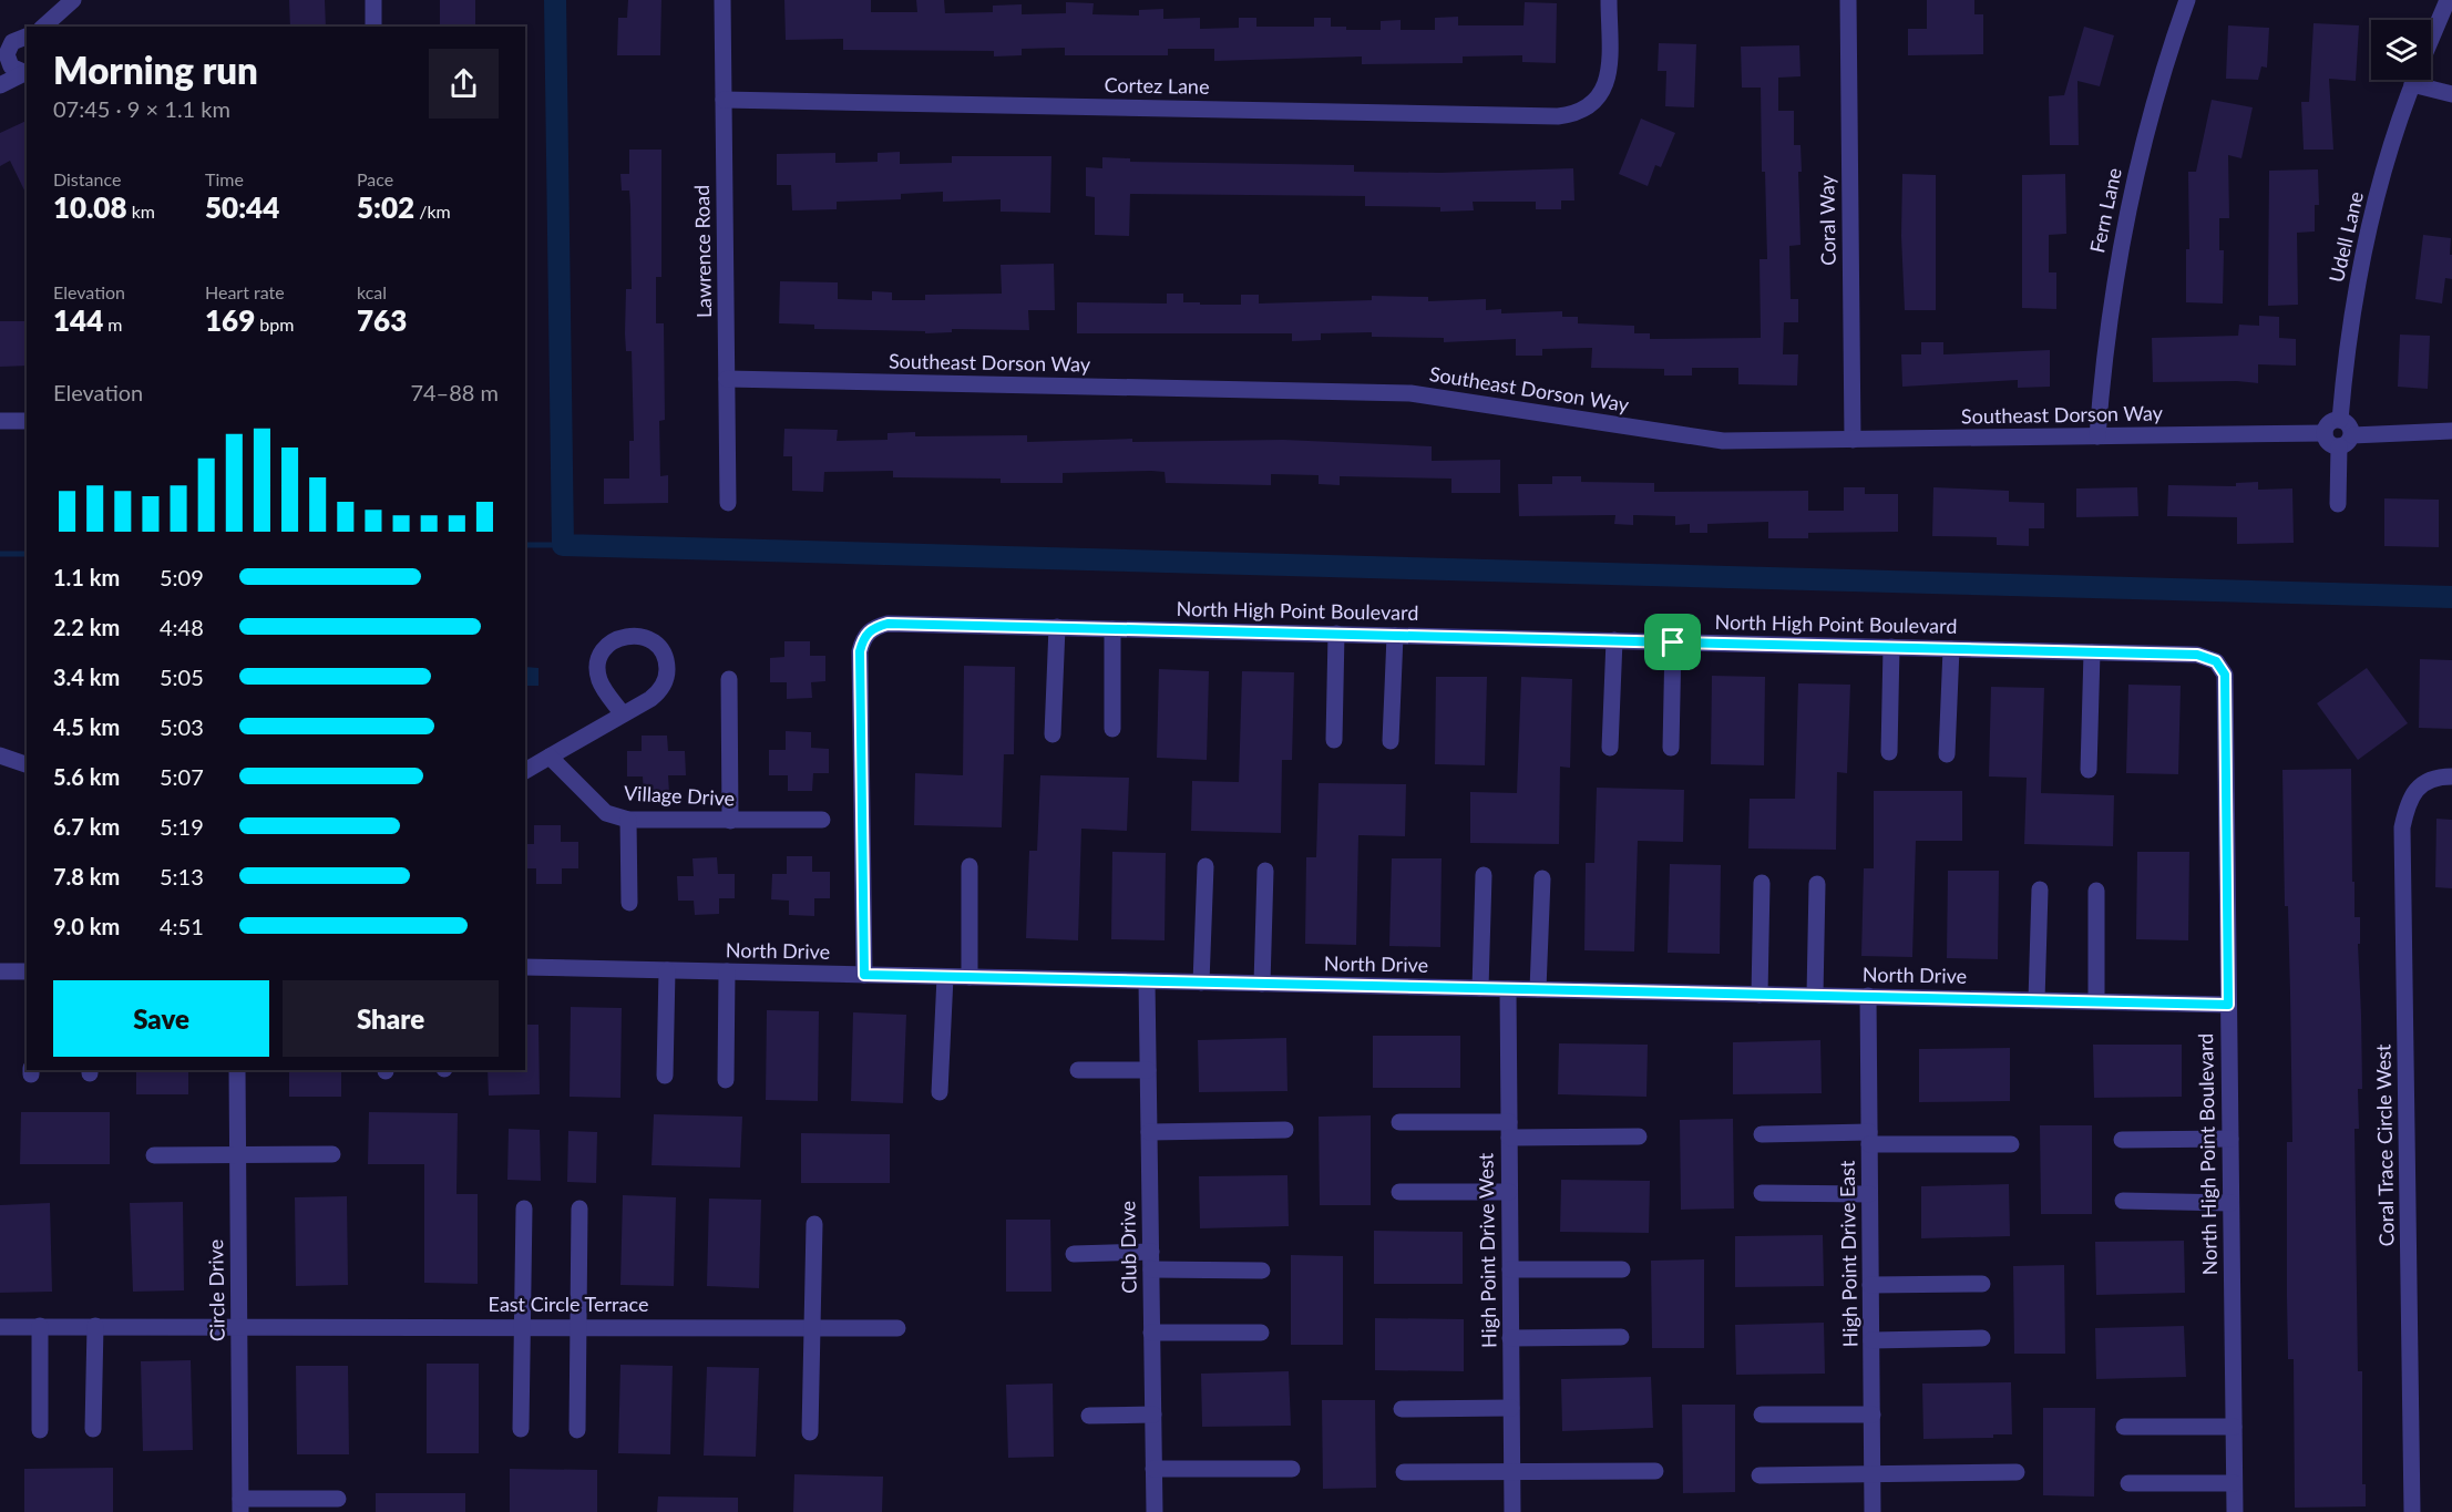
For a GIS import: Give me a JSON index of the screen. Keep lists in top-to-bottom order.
{
  "streets": {
    "street": [
      "Cortez Lane",
      "Fern Lane",
      "Coral Way",
      "Udell Lane",
      "Lawrence Road",
      "Southeast Dorson Way",
      "North High Point Boulevard",
      "Village Drive",
      "North Drive",
      "Coral Trace Circle West",
      "Club Drive",
      "High Point Drive West",
      "High Point Drive East",
      "Circle Drive",
      "East Circle Terrace"
    ]
  },
  "crossings": [
    ["Cortez Lane", "Lawrence Road"],
    ["Fern Lane", "Southeast Dorson Way"],
    ["Coral Way", "Southeast Dorson Way"],
    ["Udell Lane", "Southeast Dorson Way"],
    ["Lawrence Road", "Southeast Dorson Way"],
    ["North High Point Boulevard", "North Drive"],
    ["North Drive", "Club Drive"],
    ["North Drive", "High Point Drive West"],
    ["North Drive", "High Point Drive East"],
    ["Circle Drive", "East Circle Terrace"]
  ],
  "page": {
    "heading": ["Morning run", "07:45 · 9 × 1.1 km"],
    "stats": [
      ["Distance", "10.08 km"],
      ["Time", "50:44"],
      ["Pace", "5:02 /km"],
      ["Elevation", "144 m"],
      ["Heart rate", "169 bpm"],
      ["kcal", "763"]
    ],
    "chart": ["Elevation", "74–88 m"],
    "list": [
      {
        "name": "1.1 km",
        "note": "5:09"
      },
      {
        "name": "2.2 km",
        "note": "4:48"
      },
      {
        "name": "3.4 km",
        "note": "5:05"
      },
      {
        "name": "4.5 km",
        "note": "5:03"
      },
      {
        "name": "5.6 km",
        "note": "5:07"
      },
      {
        "name": "6.7 km",
        "note": "5:19"
      },
      {
        "name": "7.8 km",
        "note": "5:13"
      },
      {
        "name": "9.0 km",
        "note": "4:51"
      }
    ],
    "buttons": ["Save", "Share"]
  }
}
